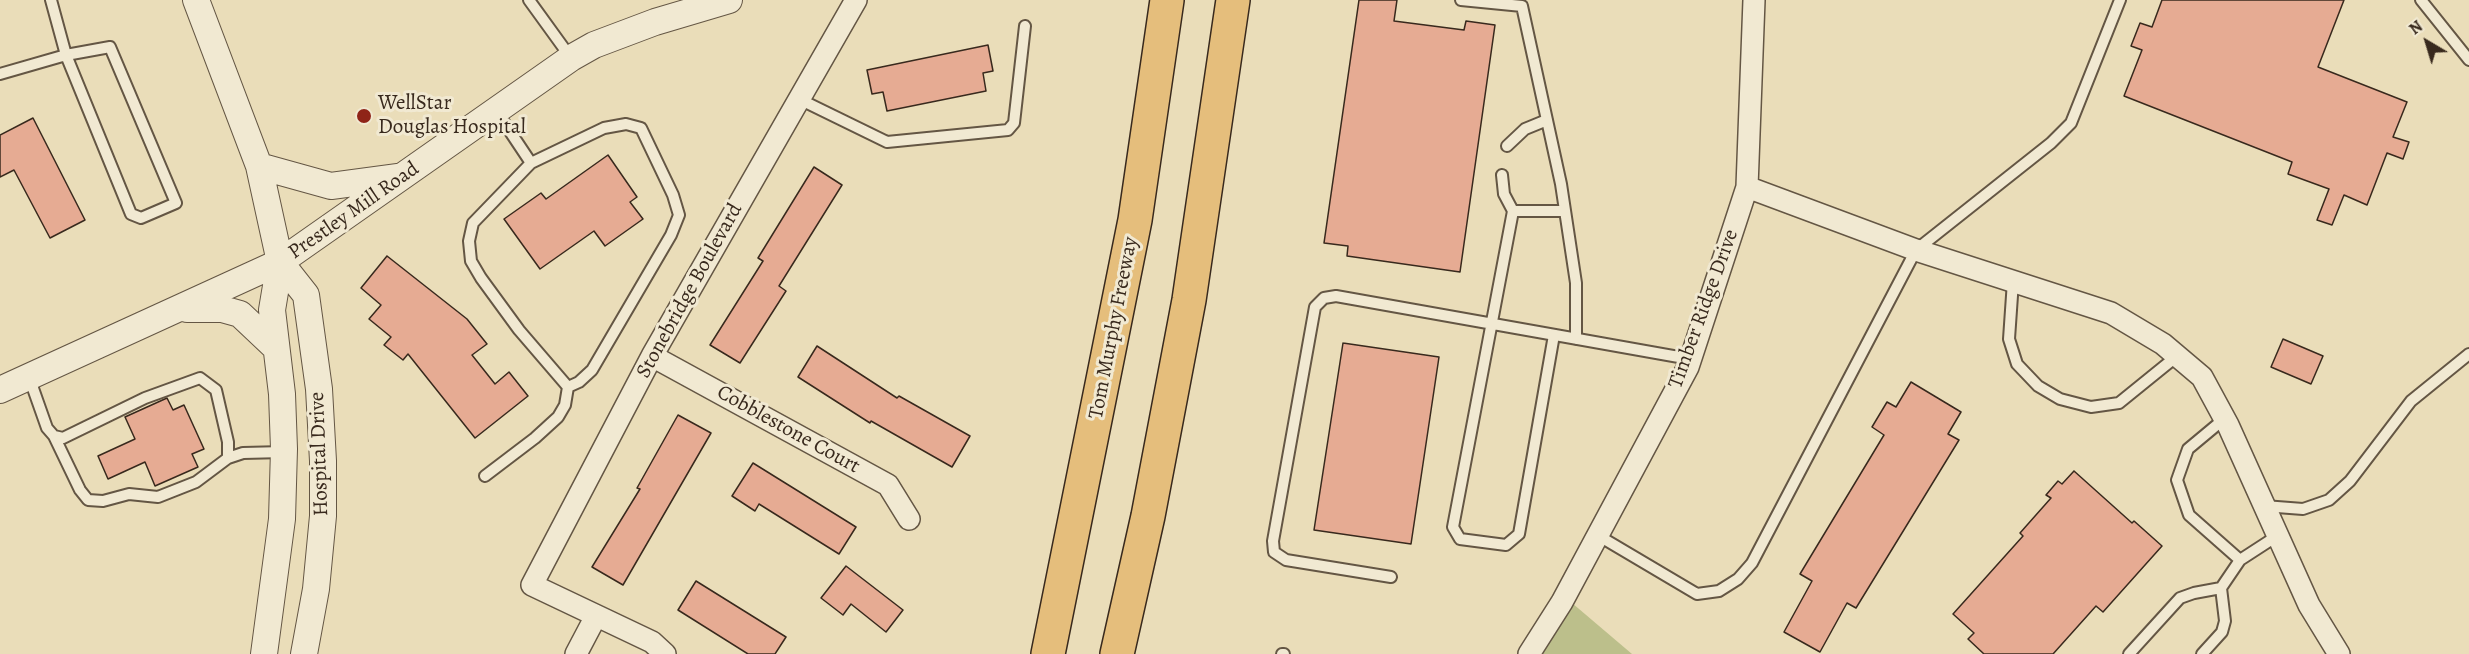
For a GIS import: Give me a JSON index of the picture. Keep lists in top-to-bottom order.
{
  "streets": {
    "highway": ["Tom Murphy Freeway"],
    "street": [
      "Prestley Mill Road",
      "Stonebridge Boulevard",
      "Timber Ridge Drive",
      "Cobblestone Court",
      "Hospital Drive"
    ]
  },
  "crossings": [
    ["Prestley Mill Road", "Hospital Drive"],
    ["Stonebridge Boulevard", "Cobblestone Court"]
  ],
  "places": ["WellStar Douglas Hospital"],
  "north": "top left"
}
